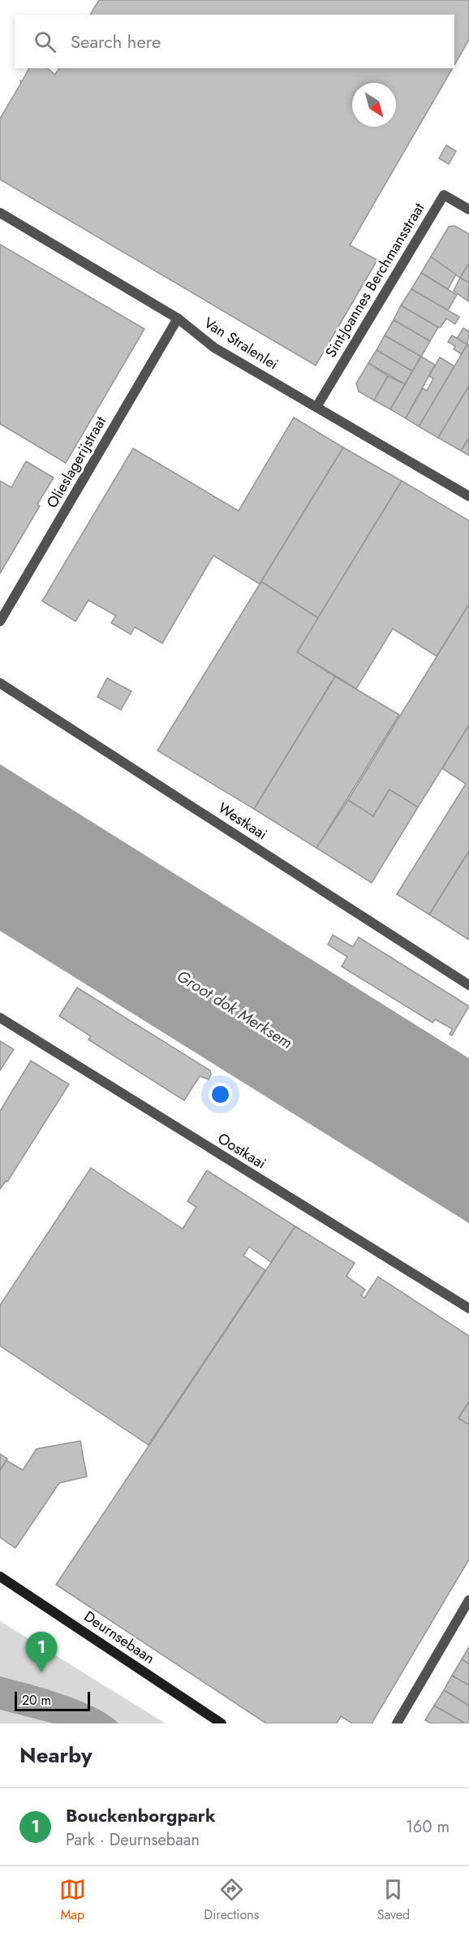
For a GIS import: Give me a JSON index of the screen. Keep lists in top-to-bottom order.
{
  "streets": {
    "main road": ["Deurnsebaan"],
    "street": [
      "Sint-Joannes Berchmansstraat",
      "Van Stralenlei",
      "Olieslagerijstraat",
      "Westkaai",
      "Oostkaai"
    ]
  },
  "crossings": [
    ["Sint-Joannes Berchmansstraat", "Van Stralenlei"],
    ["Van Stralenlei", "Olieslagerijstraat"]
  ],
  "water": ["Groot dok Merksem"],
  "scale_bar": "20 m",
  "north": "bottom right",
  "page": {
    "search": "Search here",
    "pins": "1",
    "scale": "20 m",
    "heading": "Nearby",
    "list": [
      {
        "mark": "1",
        "name": "Bouckenborgpark",
        "note": "Park · Deurnsebaan",
        "value": "160 m"
      }
    ],
    "nav": ["Map", "Directions", "Saved"]
  }
}
